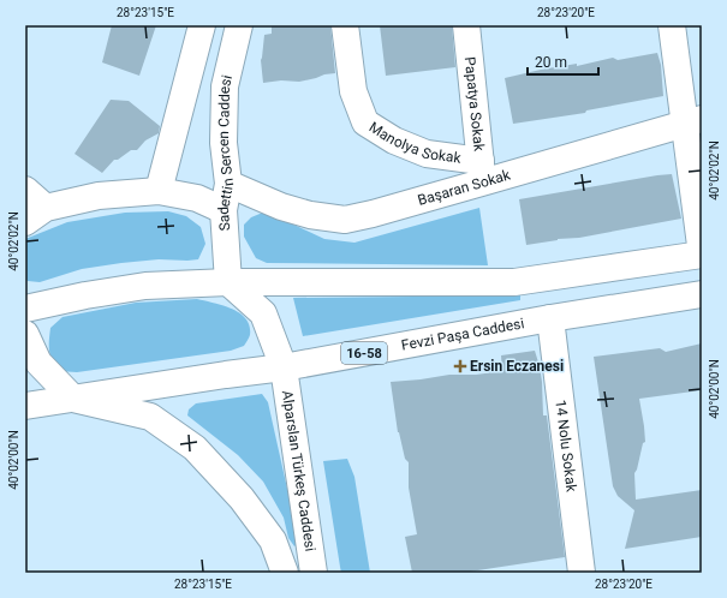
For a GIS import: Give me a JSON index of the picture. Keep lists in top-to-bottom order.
{
  "streets": {
    "street": [
      "Papatya Sokak",
      "Manolya Sokak",
      "Sadettin Sercen Caddesi",
      "Başaran Sokak",
      "Fevzi Paşa Caddesi",
      "16-58",
      "14 Nolu Sokak",
      "Alparslan Türkeş Caddesi"
    ]
  },
  "crossings": [
    ["Papatya Sokak", "Manolya Sokak"],
    ["Papatya Sokak", "Başaran Sokak"],
    ["Manolya Sokak", "Başaran Sokak"],
    ["Sadettin Sercen Caddesi", "Başaran Sokak"],
    ["Sadettin Sercen Caddesi", "Alparslan Türkeş Caddesi"],
    ["Fevzi Paşa Caddesi", "14 Nolu Sokak"],
    ["Fevzi Paşa Caddesi", "Alparslan Türkeş Caddesi"]
  ],
  "places": {
    "health": ["Ersin Eczanesi"]
  },
  "scale_bar": "20 m",
  "coordinates": [
    "28°23'15\"E",
    "28°23'20\"E",
    "40°02'02\"N",
    "40°02'00\"N"
  ]
}
